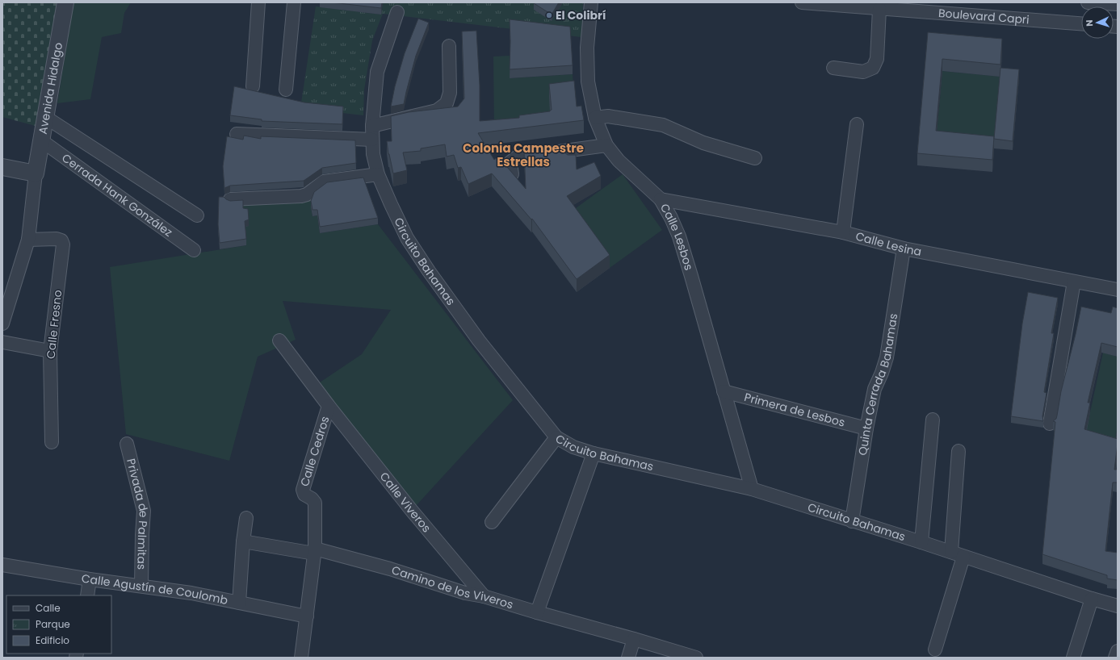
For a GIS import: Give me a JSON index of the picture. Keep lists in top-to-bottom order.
{
  "streets": {
    "street": [
      "Boulevard Capri",
      "Avenida Hidalgo",
      "Cerrada Hank González",
      "Calle Lesbos",
      "Calle Lesina",
      "Circuito Bahamas",
      "Calle Fresno",
      "Quinta Cerrada Bahamas",
      "Primera de Lesbos",
      "Calle Cedros",
      "Calle Viveros",
      "Privada de Palmitas",
      "Camino de los Viveros",
      "Calle Agustín de Coulomb"
    ]
  },
  "crossings": [
    ["Avenida Hidalgo", "Cerrada Hank González"],
    ["Calle Lesbos", "Calle Lesina"],
    ["Calle Lesbos", "Circuito Bahamas"],
    ["Calle Lesbos", "Primera de Lesbos"],
    ["Calle Lesina", "Quinta Cerrada Bahamas"],
    ["Circuito Bahamas", "Quinta Cerrada Bahamas"],
    ["Quinta Cerrada Bahamas", "Primera de Lesbos"],
    ["Calle Cedros", "Calle Viveros"],
    ["Calle Cedros", "Camino de los Viveros"],
    ["Calle Viveros", "Camino de los Viveros"],
    ["Privada de Palmitas", "Calle Agustín de Coulomb"]
  ],
  "districts": ["Colonia Campestre Estrellas"],
  "places": ["El Colibrí"],
  "legend": ["Calle", "Parque", "Edificio"],
  "north": "left"
}
